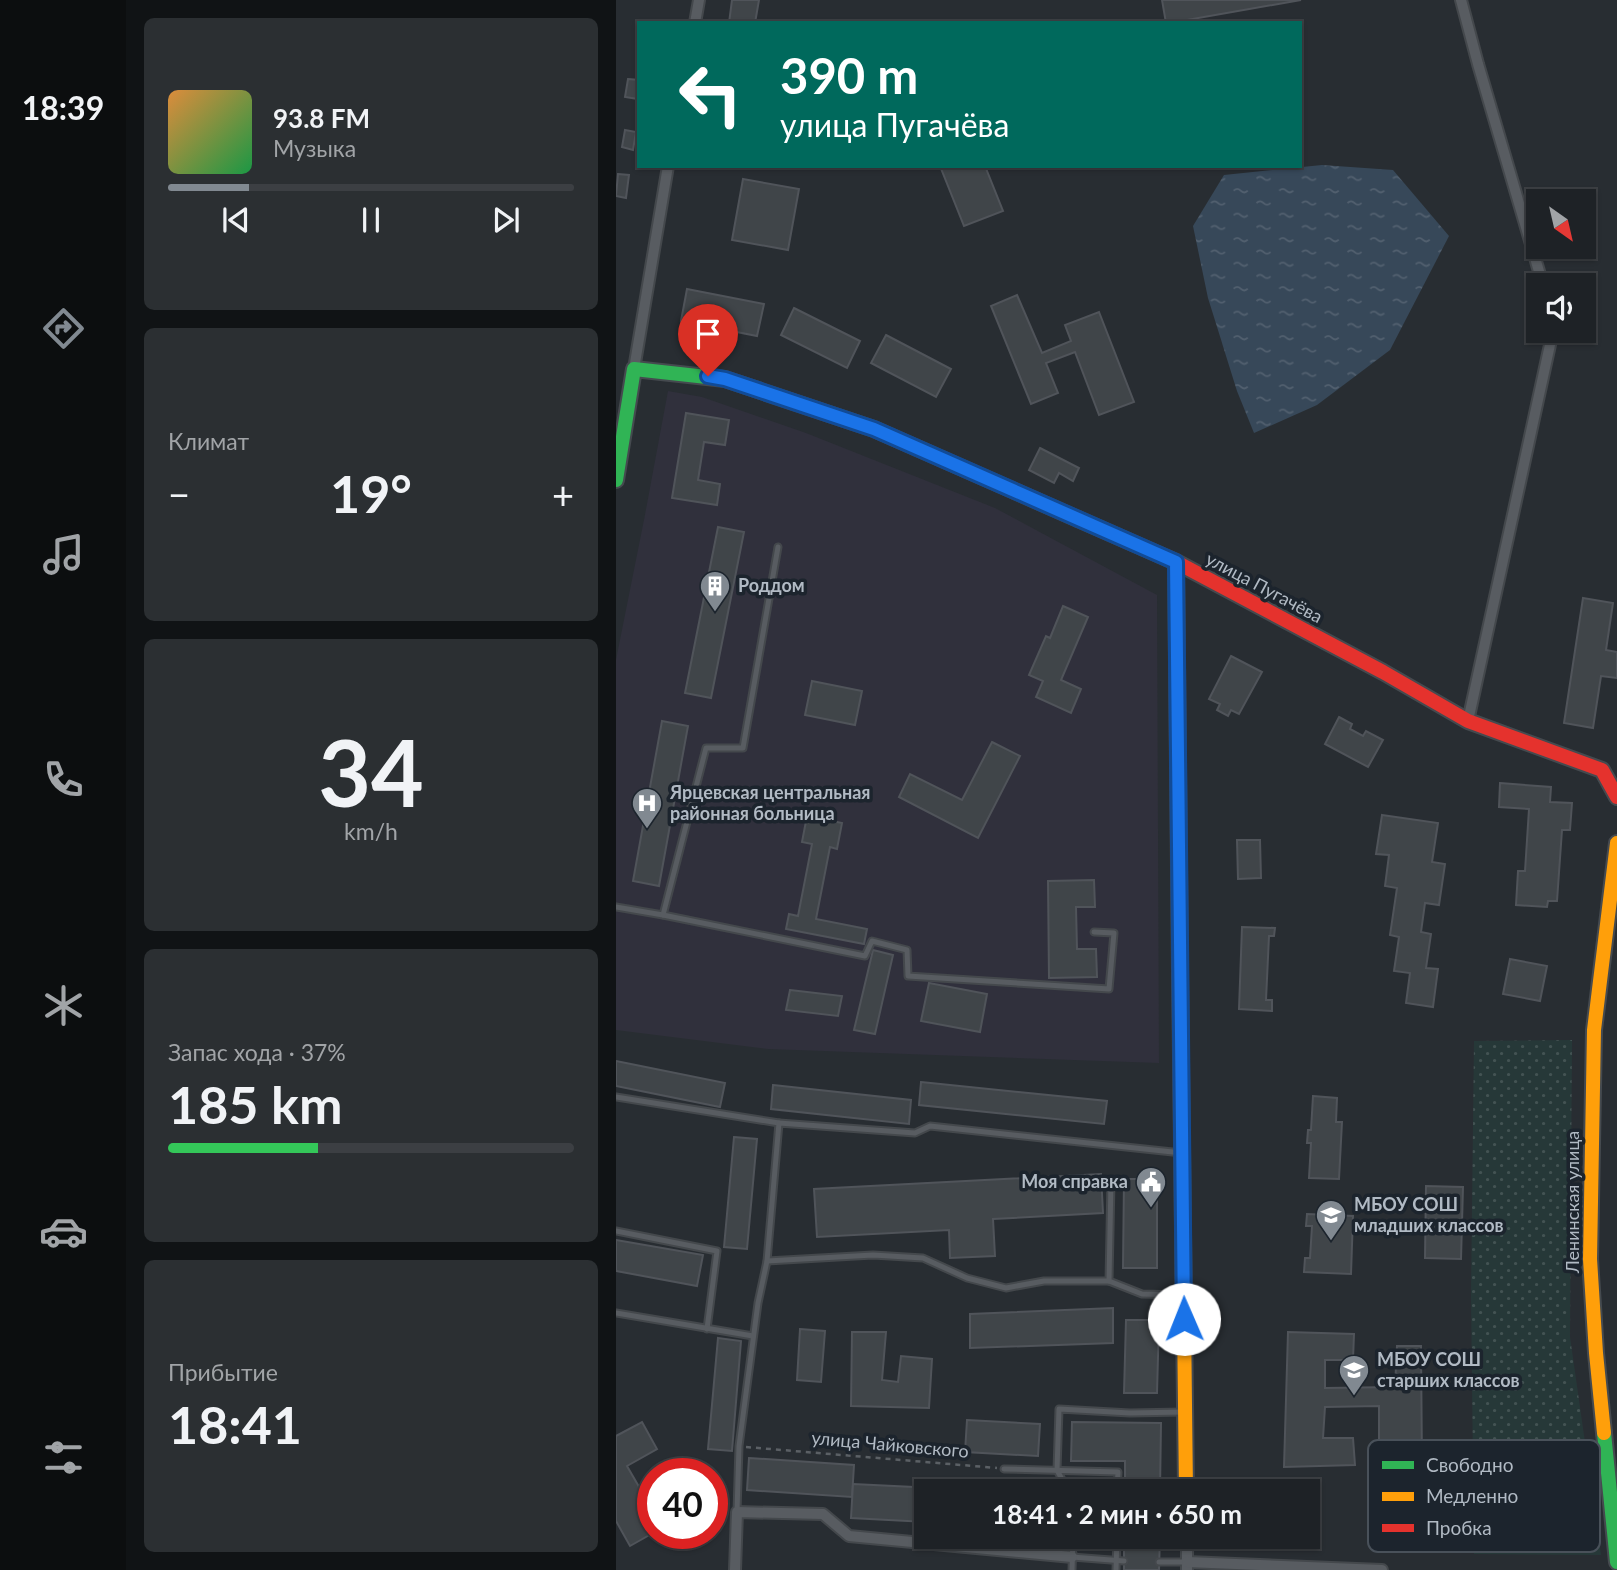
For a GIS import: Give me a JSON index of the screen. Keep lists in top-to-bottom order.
{
  "streets": {
    "street": ["улица Пугачёва", "Ленинская улица"],
    "path": ["улица Чайковского"]
  },
  "places": {
    "building": ["Роддом"],
    "hospital": ["Ярцевская центральная районная больница"],
    "public building": ["Моя справка"],
    "school or university": ["МБОУ СОШ младших классов", "МБОУ СОШ старших классов"]
  },
  "legend": ["Свободно", "Медленно", "Пробка"],
  "north": "bottom right",
  "page": {
    "tabs": "18:39",
    "turn": ["390 m", "улица Пугачёва"],
    "song": ["93.8 FM", "Музыка"],
    "tile": [
      "Климат",
      ["34", "km/h"],
      ["Запас хода · 37%", "185 km"],
      ["Прибытие", "18:41"]
    ],
    "heat": ["−", "19°", "+"],
    "limit": "40",
    "trip": "18:41 · 2 мин · 650 m"
  }
}
